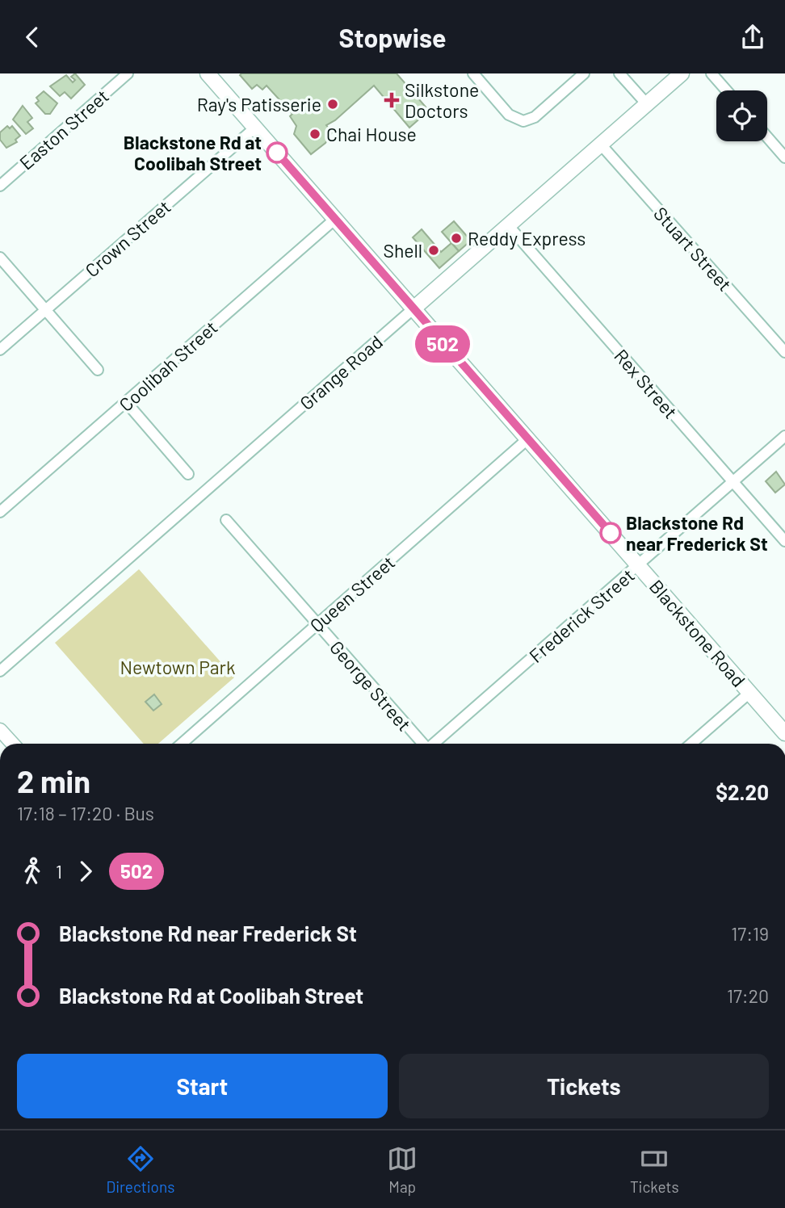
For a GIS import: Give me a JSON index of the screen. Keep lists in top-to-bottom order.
{
  "streets": {
    "main road": ["Grange Road", "Blackstone Road"],
    "street": [
      "Easton Street",
      "Crown Street",
      "Stuart Street",
      "Coolibah Street",
      "Rex Street",
      "Queen Street",
      "Frederick Street",
      "George Street"
    ]
  },
  "crossings": [
    ["Crown Street", "Blackstone Road"],
    ["Stuart Street", "Grange Road"],
    ["Coolibah Street", "Blackstone Road"],
    ["Grange Road", "Rex Street"],
    ["Grange Road", "Blackstone Road"],
    ["Rex Street", "Frederick Street"],
    ["Queen Street", "Blackstone Road"],
    ["Queen Street", "George Street"],
    ["Frederick Street", "Blackstone Road"]
  ],
  "parks": ["Newtown Park"],
  "places": {
    "health": ["Silkstone Doctors"],
    "other": [
      "Ray's Patisserie",
      "Chai House",
      "Blackstone Rd at Coolibah Street",
      "Reddy Express",
      "Shell",
      "Blackstone Rd near Frederick St"
    ]
  },
  "lines": ["bus line 502"],
  "page": {
    "header": "Stopwise",
    "on_map": "502",
    "heading": ["2 min", "17:18 – 17:20 · Bus", "$2.20"],
    "legs": ["1", "502"],
    "list": [
      {
        "name": "Blackstone Rd near Frederick St",
        "value": "17:19"
      },
      {
        "name": "Blackstone Rd at Coolibah Street",
        "value": "17:20"
      }
    ],
    "buttons": ["Start", "Tickets"],
    "tabs": ["Directions", "Map", "Tickets"]
  }
}
